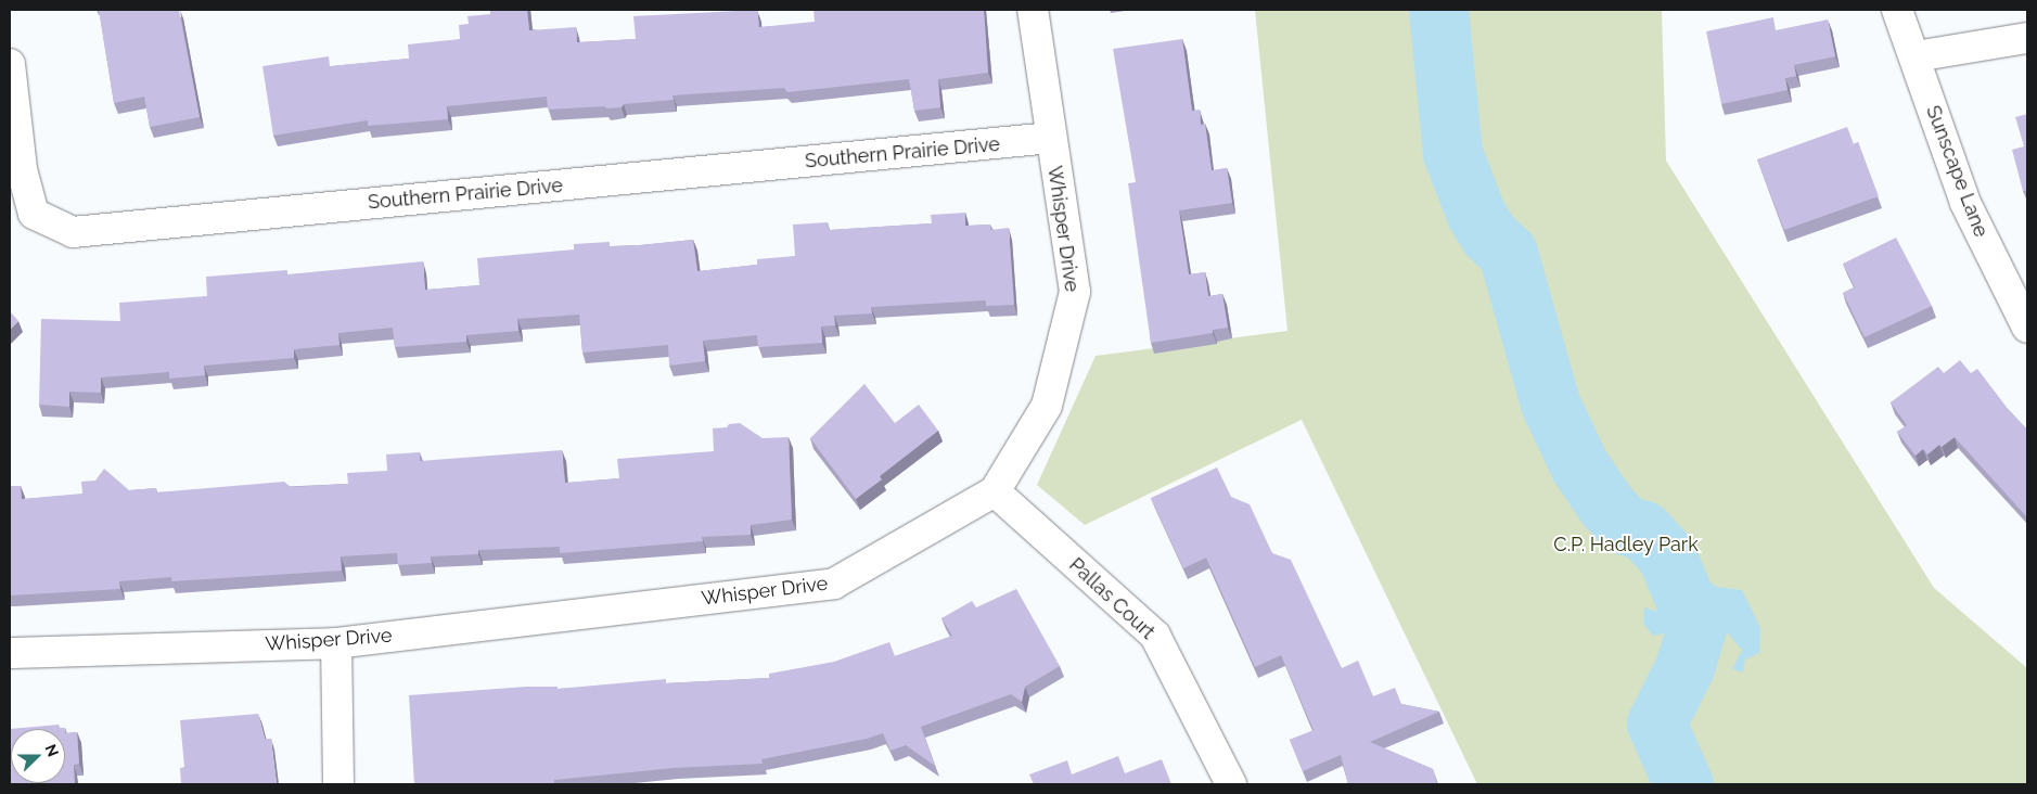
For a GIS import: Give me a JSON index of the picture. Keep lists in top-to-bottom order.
{
  "streets": {
    "street": [
      "Southern Prairie Drive",
      "Sunscape Lane",
      "Whisper Drive",
      "Pallas Court"
    ]
  },
  "crossings": [
    ["Southern Prairie Drive", "Whisper Drive"],
    ["Whisper Drive", "Pallas Court"]
  ],
  "parks": ["C.P. Hadley Park"],
  "north": "right"
}
